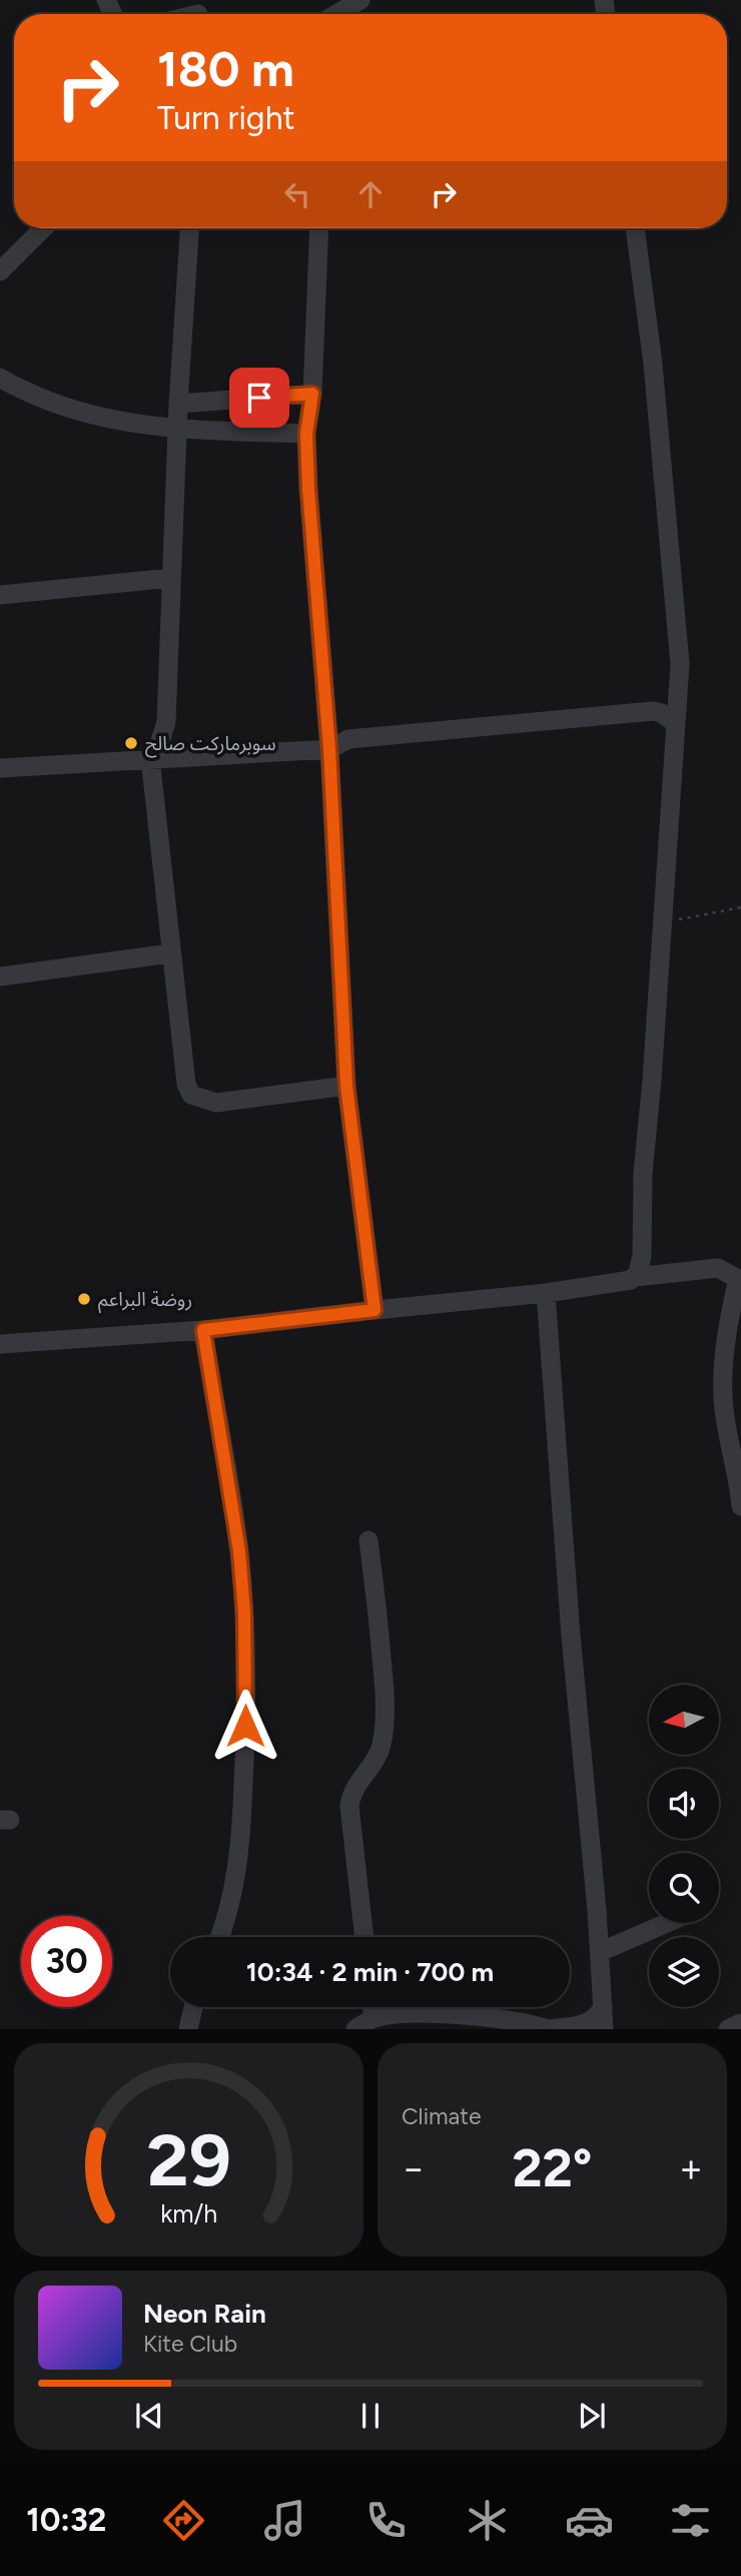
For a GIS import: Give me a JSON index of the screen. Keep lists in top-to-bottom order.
{
  "places": ["سوبرماركت صالح", "روضة البراعم"],
  "north": "left",
  "page": {
    "turn": ["180 m", "Turn right"],
    "limit": "30",
    "trip": "10:34 · 2 min · 700 m",
    "tile": "Climate",
    "heat": ["−", "22°", "+"],
    "song": ["Neon Rain", "Kite Club"],
    "tabs": "10:32",
    "gauge": ["29", "km/h"]
  }
}
